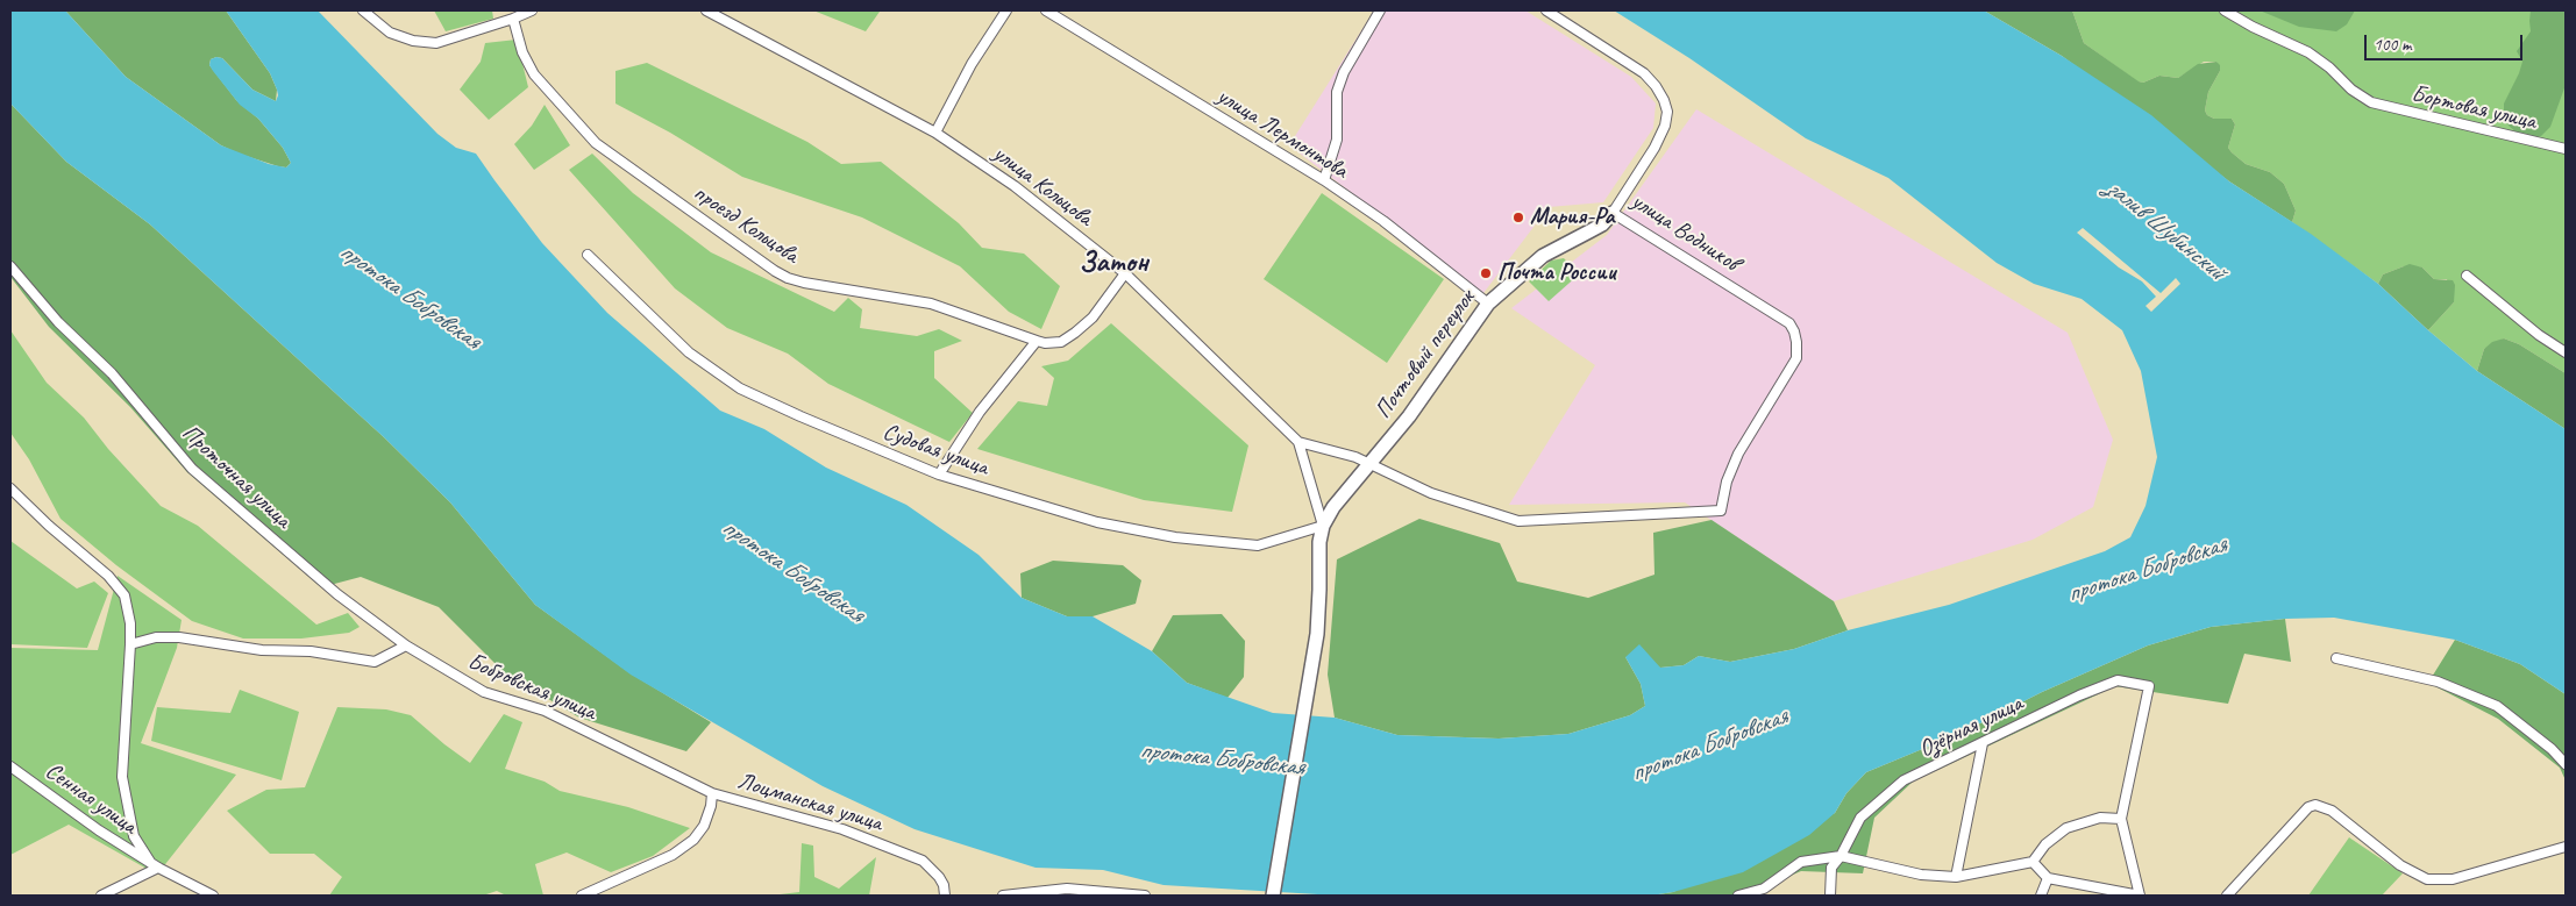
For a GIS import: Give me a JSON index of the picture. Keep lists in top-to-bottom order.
{
  "streets": {
    "street": [
      "Бортовая улица",
      "улица Лермонтова",
      "улица Кольцова",
      "проезд Кольцова",
      "улица Водников",
      "Почтовый переулок",
      "Судовая улица",
      "Проточная улица",
      "Бобровская улица",
      "Озёрная улица",
      "Сенная улица",
      "Лоцманская улица"
    ]
  },
  "crossings": [
    ["улица Лермонтова", "Почтовый переулок"],
    ["улица Кольцова", "проезд Кольцова"],
    ["улица Кольцова", "Почтовый переулок"],
    ["улица Кольцова", "Судовая улица"],
    ["улица Водников", "Почтовый переулок"],
    ["Почтовый переулок", "Судовая улица"],
    ["Проточная улица", "Бобровская улица"],
    ["Бобровская улица", "Лоцманская улица"]
  ],
  "districts": ["Затон"],
  "water": ["залив Шубинский", "протока Бобровская"],
  "places": ["Мария-Ра", "Почта России"],
  "scale_bar": "100 m"
}
